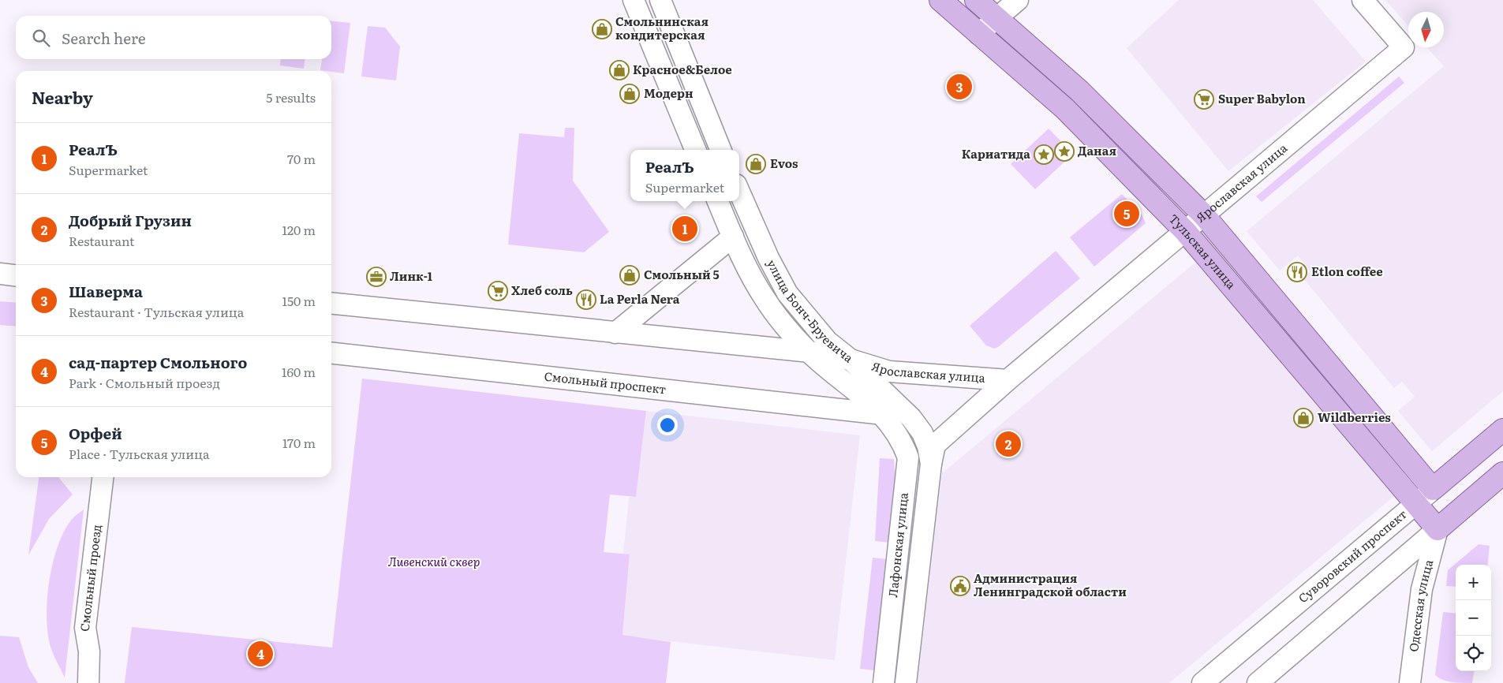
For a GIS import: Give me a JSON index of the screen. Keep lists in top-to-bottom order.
{
  "streets": {
    "main road": ["Тульская улица", "Суворовский проспект"],
    "street": [
      "Ярославская улица",
      "улица Бонч-Бруевича",
      "Смольный проспект",
      "Лафонская улица",
      "Смольный проезд",
      "Одесская улица"
    ]
  },
  "crossings": [
    ["Ярославская улица", "Тульская улица"],
    ["Ярославская улица", "улица Бонч-Бруевича"],
    ["Ярославская улица", "Лафонская улица"],
    ["Тульская улица", "Суворовский проспект"],
    ["Тульская улица", "Одесская улица"],
    ["улица Бонч-Бруевича", "Смольный проспект"],
    ["улица Бонч-Бруевича", "Лафонская улица"],
    ["Смольный проспект", "Лафонская улица"]
  ],
  "parks": ["Ливенский сквер"],
  "places": {
    "shop": [
      "Смольнинская кондитерская",
      "Красное&Белое",
      "Модерн",
      "Evos",
      "Смольный 5",
      "Wildberries"
    ],
    "supermarket": ["Super Babylon", "Хлеб соль"],
    "place": ["Даная", "Кариатида"],
    "restaurant": ["Etlon coffee", "La Perla Nera"],
    "office": ["Линк-1"],
    "public building": ["Администрация Ленинградской области"]
  },
  "north": "bottom",
  "page": {
    "search": "Search here",
    "heading": ["Nearby", "5 results"],
    "pins": [
      "3",
      "5",
      "1",
      "2",
      "4"
    ],
    "list": [
      {
        "mark": "1",
        "name": "РеалЪ",
        "note": "Supermarket",
        "value": "70 m"
      },
      {
        "mark": "2",
        "name": "Добрый Грузин",
        "note": "Restaurant",
        "value": "120 m"
      },
      {
        "mark": "3",
        "name": "Шаверма",
        "note": "Restaurant · Тульская улица",
        "value": "150 m"
      },
      {
        "mark": "4",
        "name": "сад-партер Смольного",
        "note": "Park · Смольный проезд",
        "value": "160 m"
      },
      {
        "mark": "5",
        "name": "Орфей",
        "note": "Place · Тульская улица",
        "value": "170 m"
      }
    ],
    "popup": ["РеалЪ", "Supermarket"],
    "map_buttons": ["+", "−"]
  }
}
